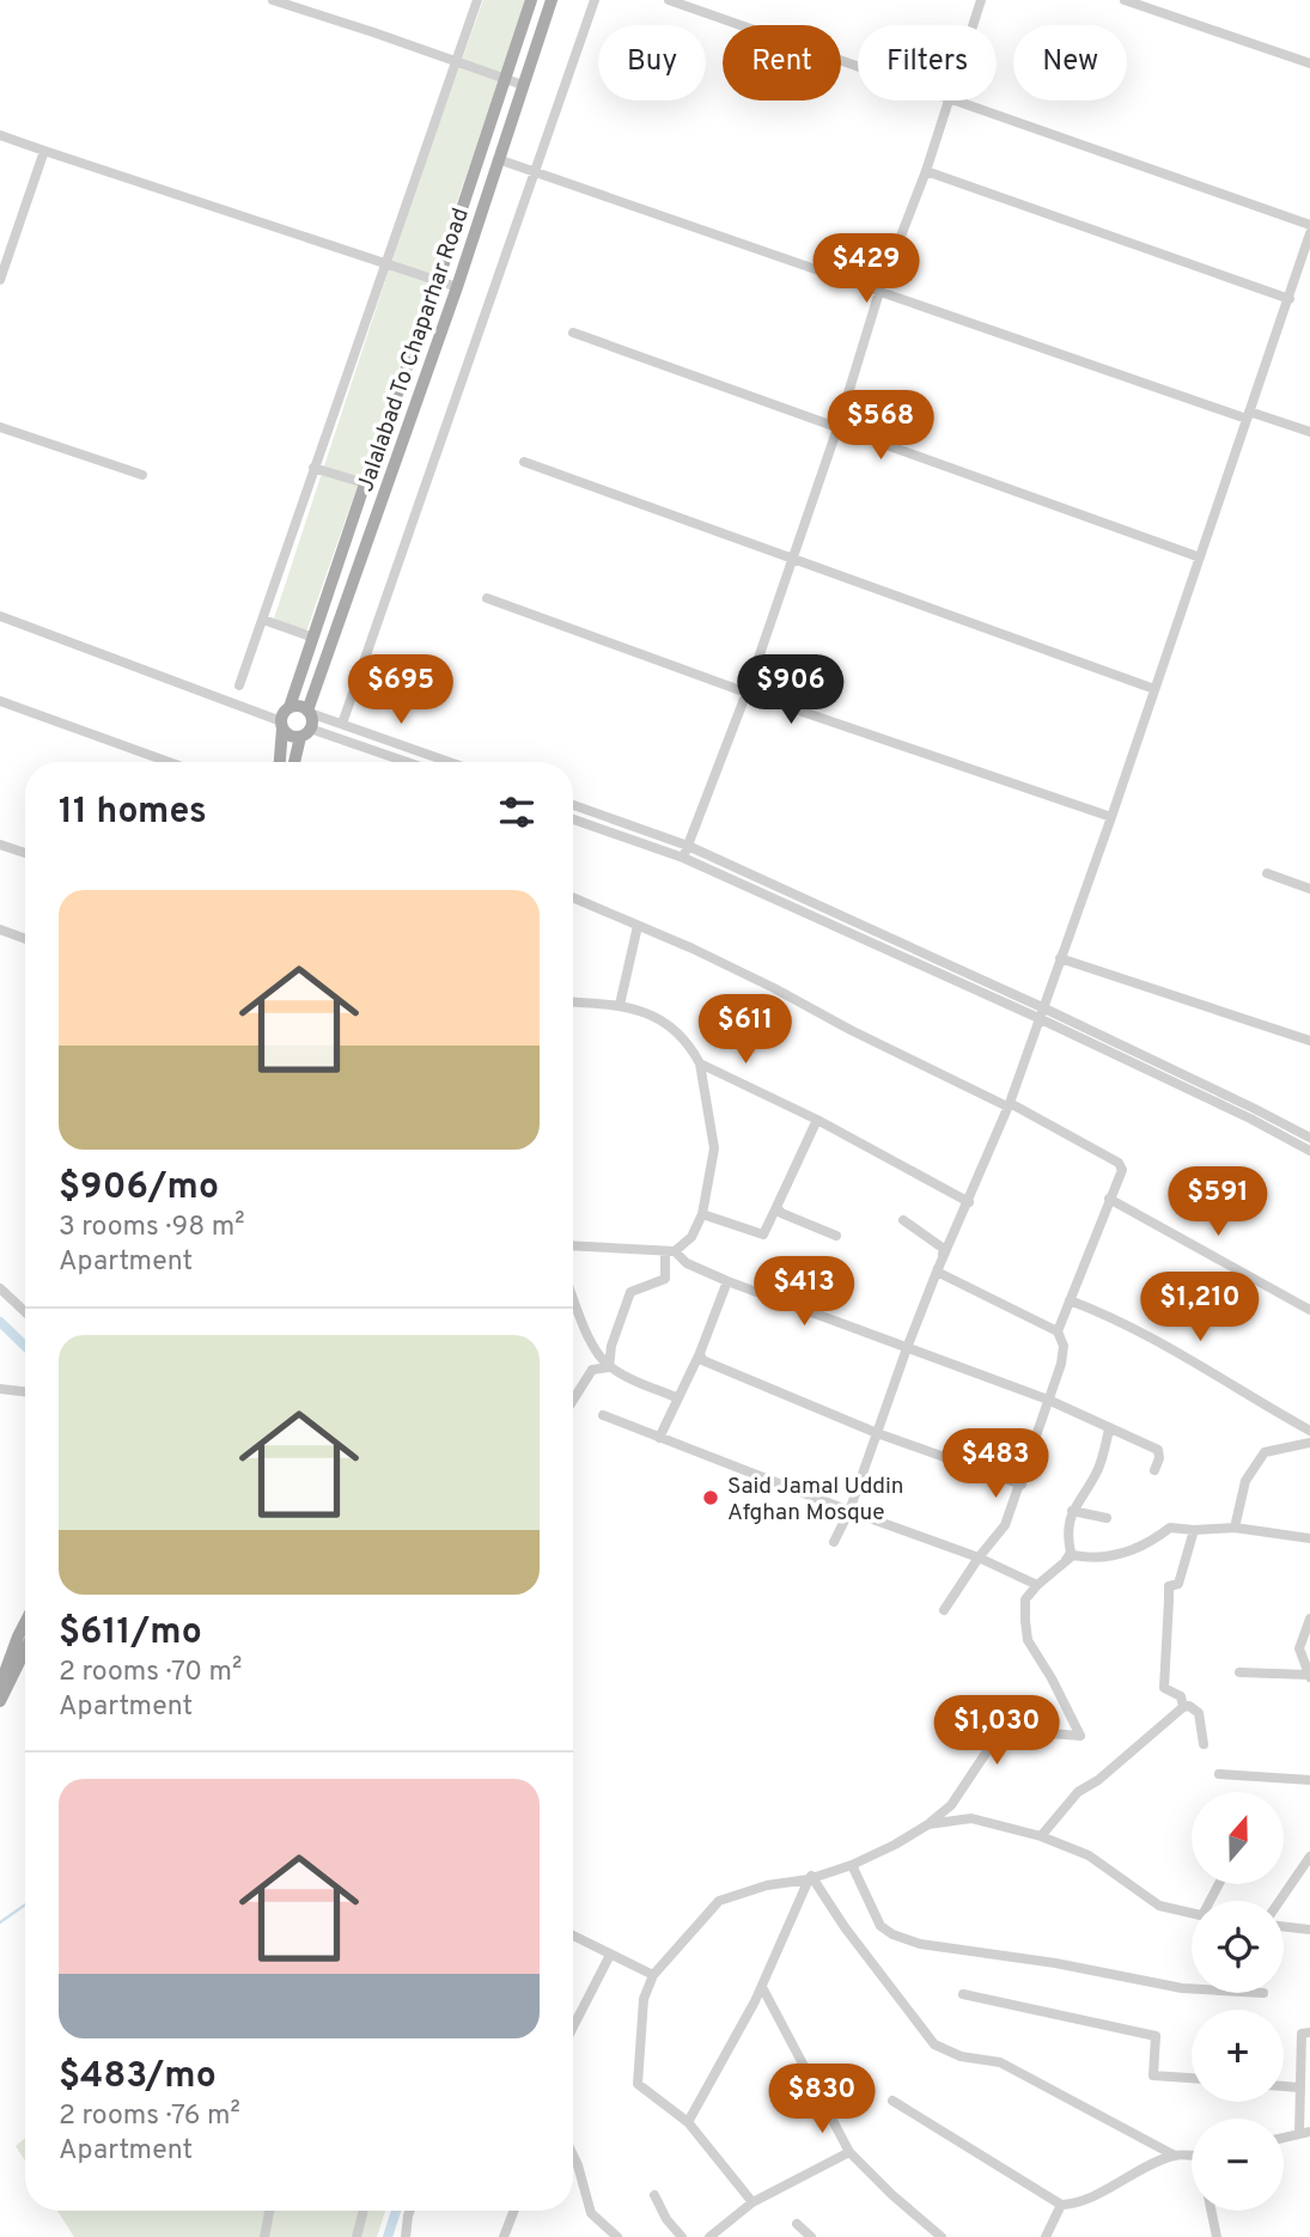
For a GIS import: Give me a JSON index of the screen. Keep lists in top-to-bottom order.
{
  "streets": {
    "main road": ["Jalalabad To Chaparhar Road"]
  },
  "places": ["Said Jamal Uddin Afghan Mosque"],
  "north": "top",
  "page": {
    "chip": [
      "Buy",
      "Rent",
      "Filters",
      "New"
    ],
    "price": [
      "$429",
      "$568",
      "$695",
      "$906",
      "$611",
      "$591",
      "$413",
      "$1,210",
      "$483",
      "$1,030",
      "$830"
    ],
    "heading": "11 homes",
    "list": [
      {
        "name": "$906/mo",
        "note": "3 rooms · 98 m² · Apartment"
      },
      {
        "name": "$611/mo",
        "note": "2 rooms · 70 m² · Apartment"
      },
      {
        "name": "$483/mo",
        "note": "2 rooms · 76 m² · Apartment"
      }
    ],
    "map_buttons": ["+", "−"]
  }
}
